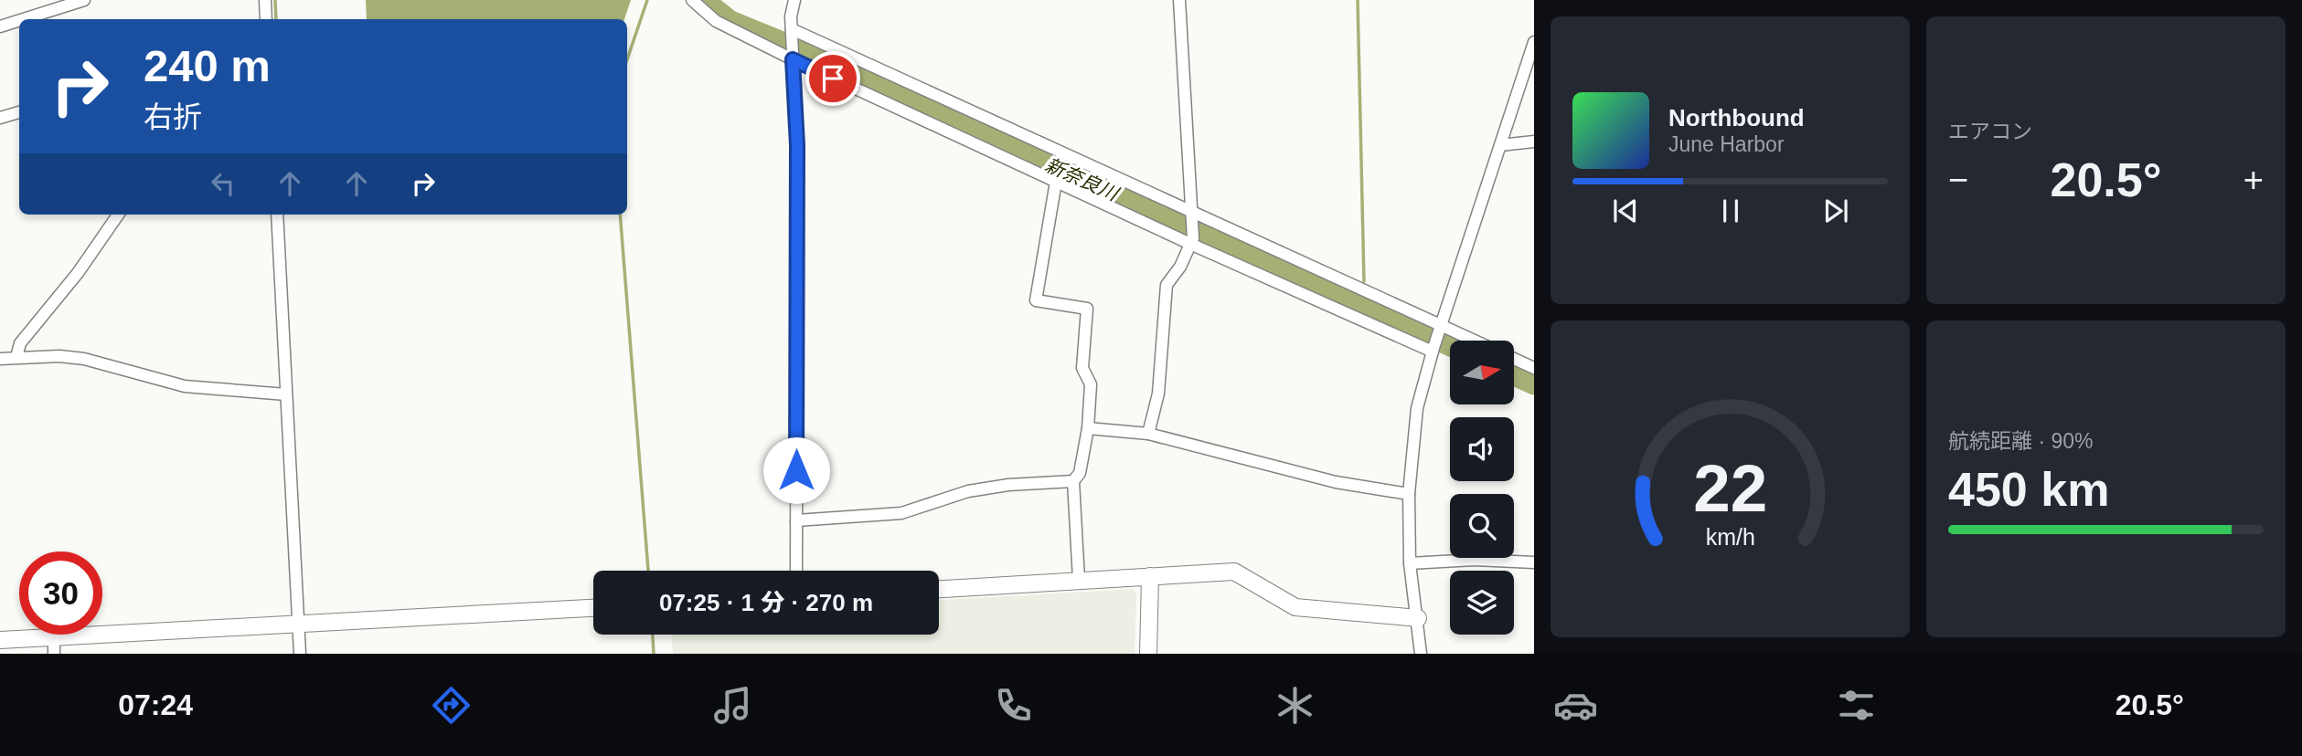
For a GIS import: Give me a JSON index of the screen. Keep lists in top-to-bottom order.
{
  "water": ["新奈良川"],
  "north": "right",
  "page": {
    "tile": [
      "エアコン",
      ["航続距離 · 90%", "450 km"]
    ],
    "turn": ["240 m", "右折"],
    "song": ["Northbound", "June Harbor"],
    "heat": ["−", "20.5°", "+"],
    "limit": "30",
    "trip": "07:25 · 1 分 · 270 m",
    "tabs": ["07:24", "20.5°"],
    "gauge": ["22", "km/h"]
  }
}
